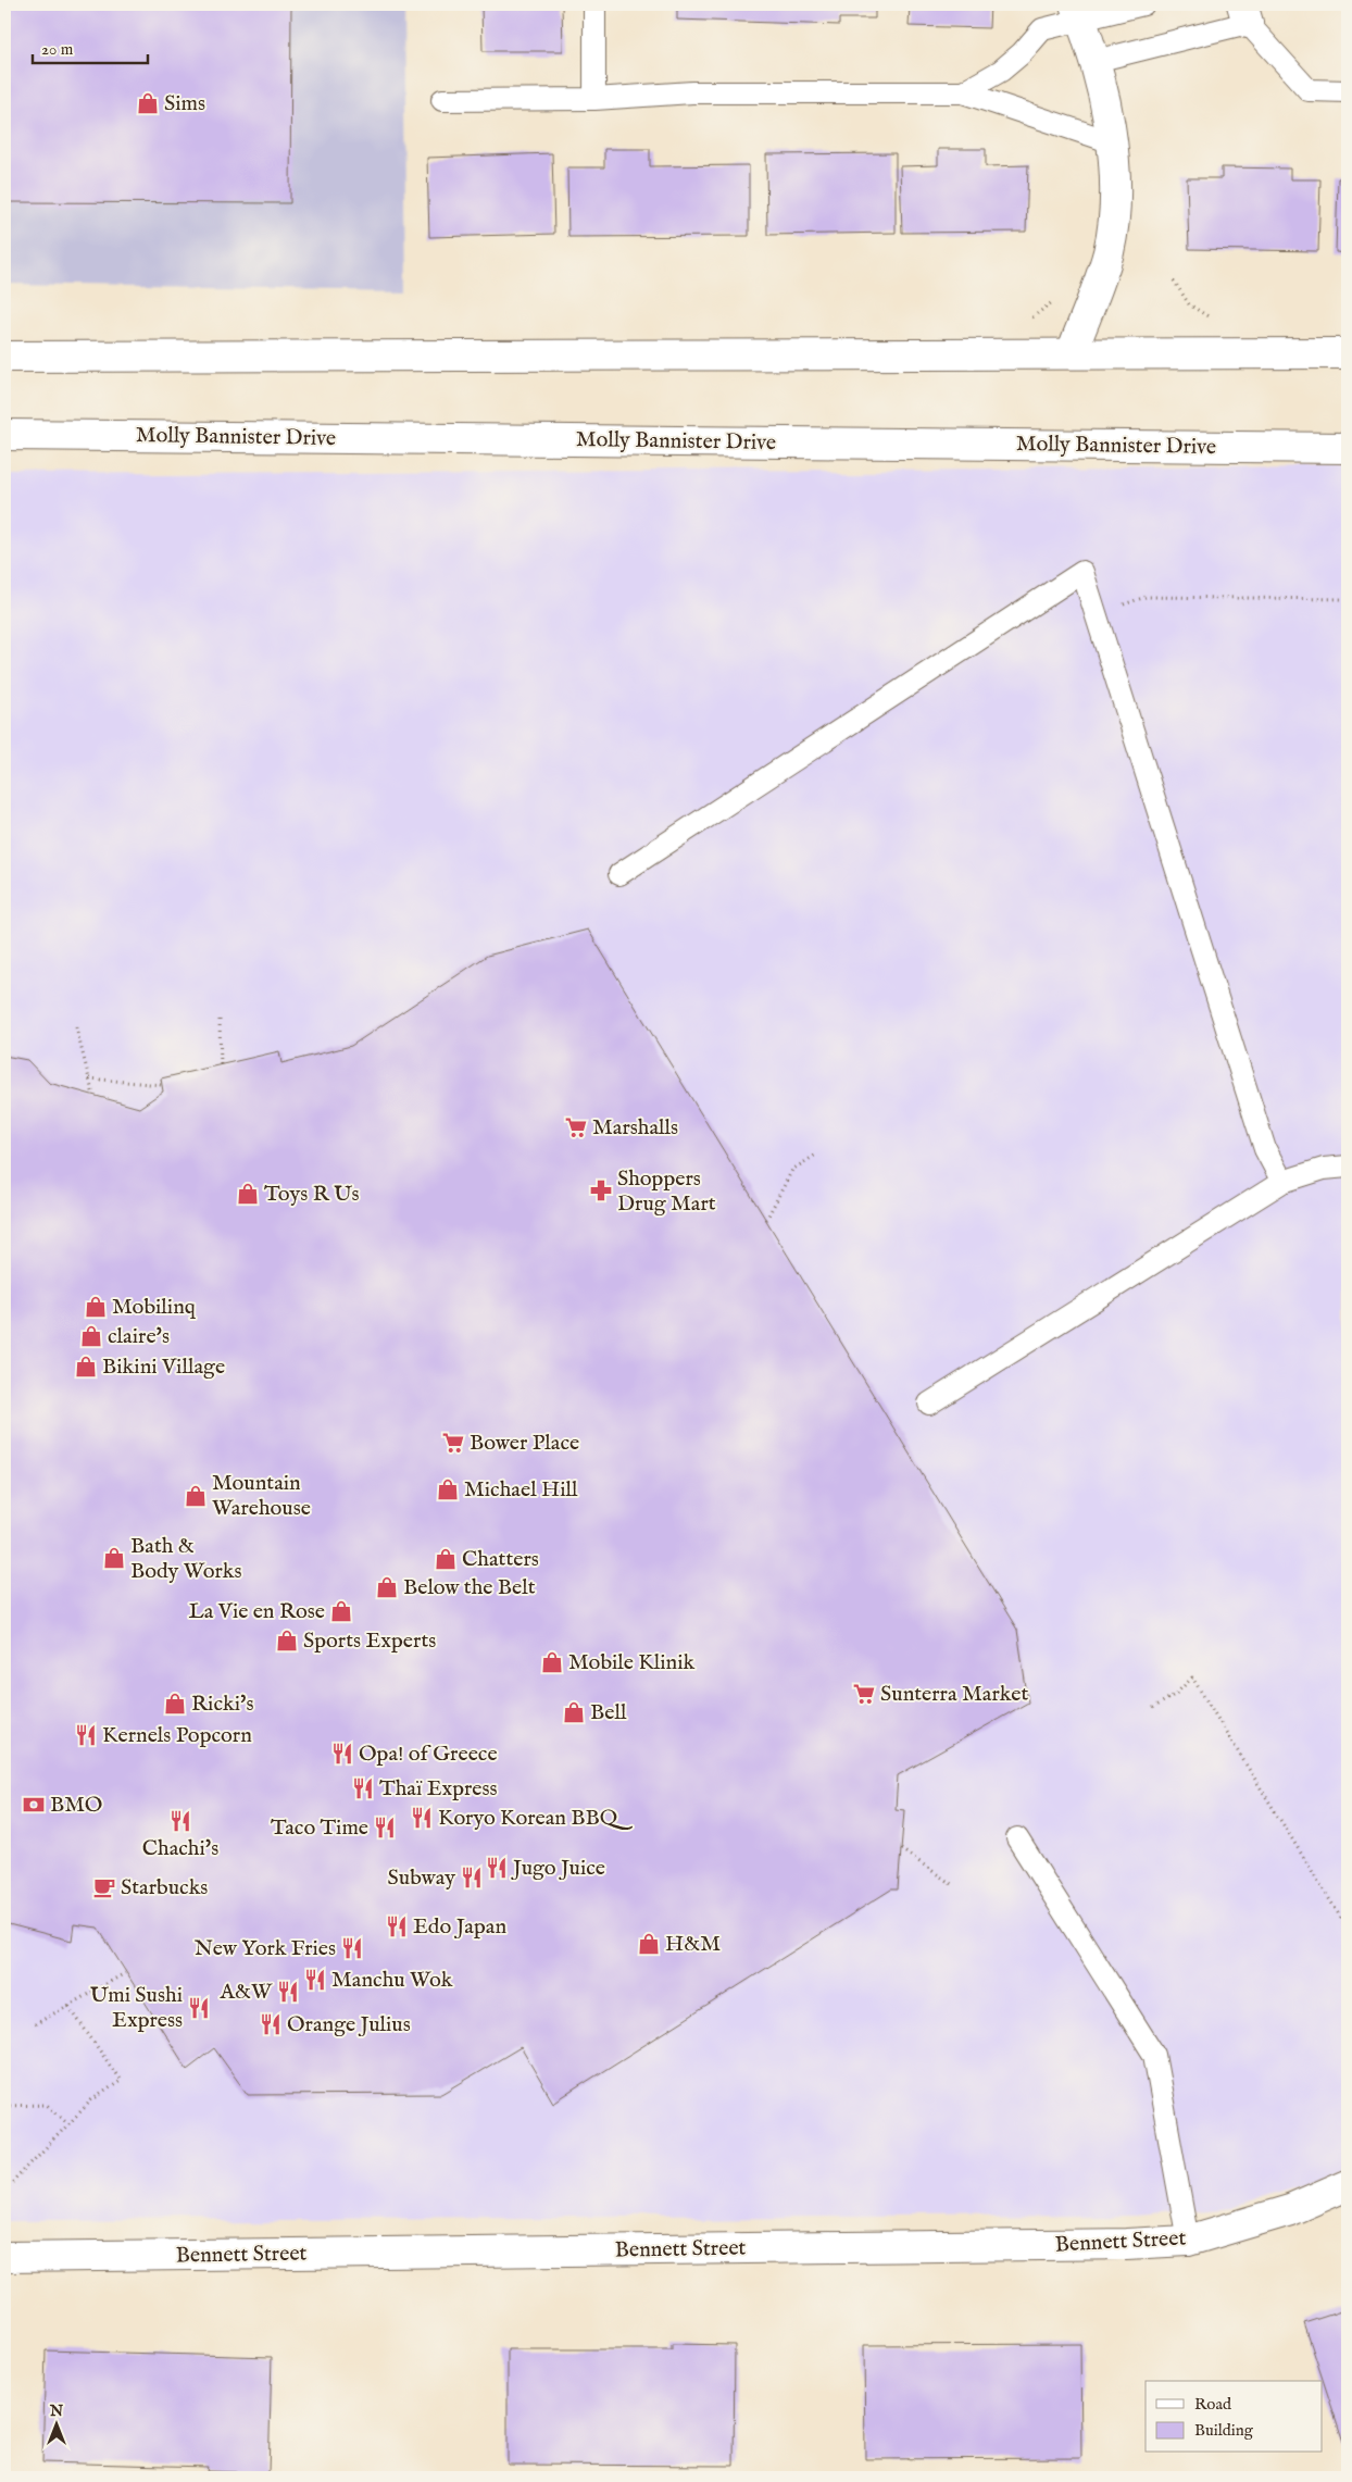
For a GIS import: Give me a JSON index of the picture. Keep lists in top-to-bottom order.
{
  "streets": {
    "street": ["Molly Bannister Drive", "Bennett Street"]
  },
  "places": {
    "shop": [
      "Sims",
      "Toys R Us",
      "Mobilinq",
      "claire's",
      "Bikini Village",
      "Michael Hill",
      "Mountain Warehouse",
      "Bath & Body Works",
      "Chatters",
      "Below the Belt",
      "La Vie en Rose",
      "Sports Experts",
      "Mobile Klinik",
      "Ricki's",
      "Bell",
      "H&M"
    ],
    "supermarket": ["Marshalls", "Bower Place", "Sunterra Market"],
    "pharmacy": ["Shoppers Drug Mart"],
    "restaurant": [
      "Kernels Popcorn",
      "Opa! of Greece",
      "Thaï Express",
      "Koryo Korean BBQ",
      "Chachi's",
      "Taco Time",
      "Jugo Juice",
      "Subway",
      "Edo Japan",
      "New York Fries",
      "Manchu Wok",
      "A&W",
      "Umi Sushi Express",
      "Orange Julius"
    ],
    "bank": ["BMO"],
    "cafe": ["Starbucks"]
  },
  "legend": ["Road", "Building"],
  "scale_bar": "20 m",
  "north": "top"
}
